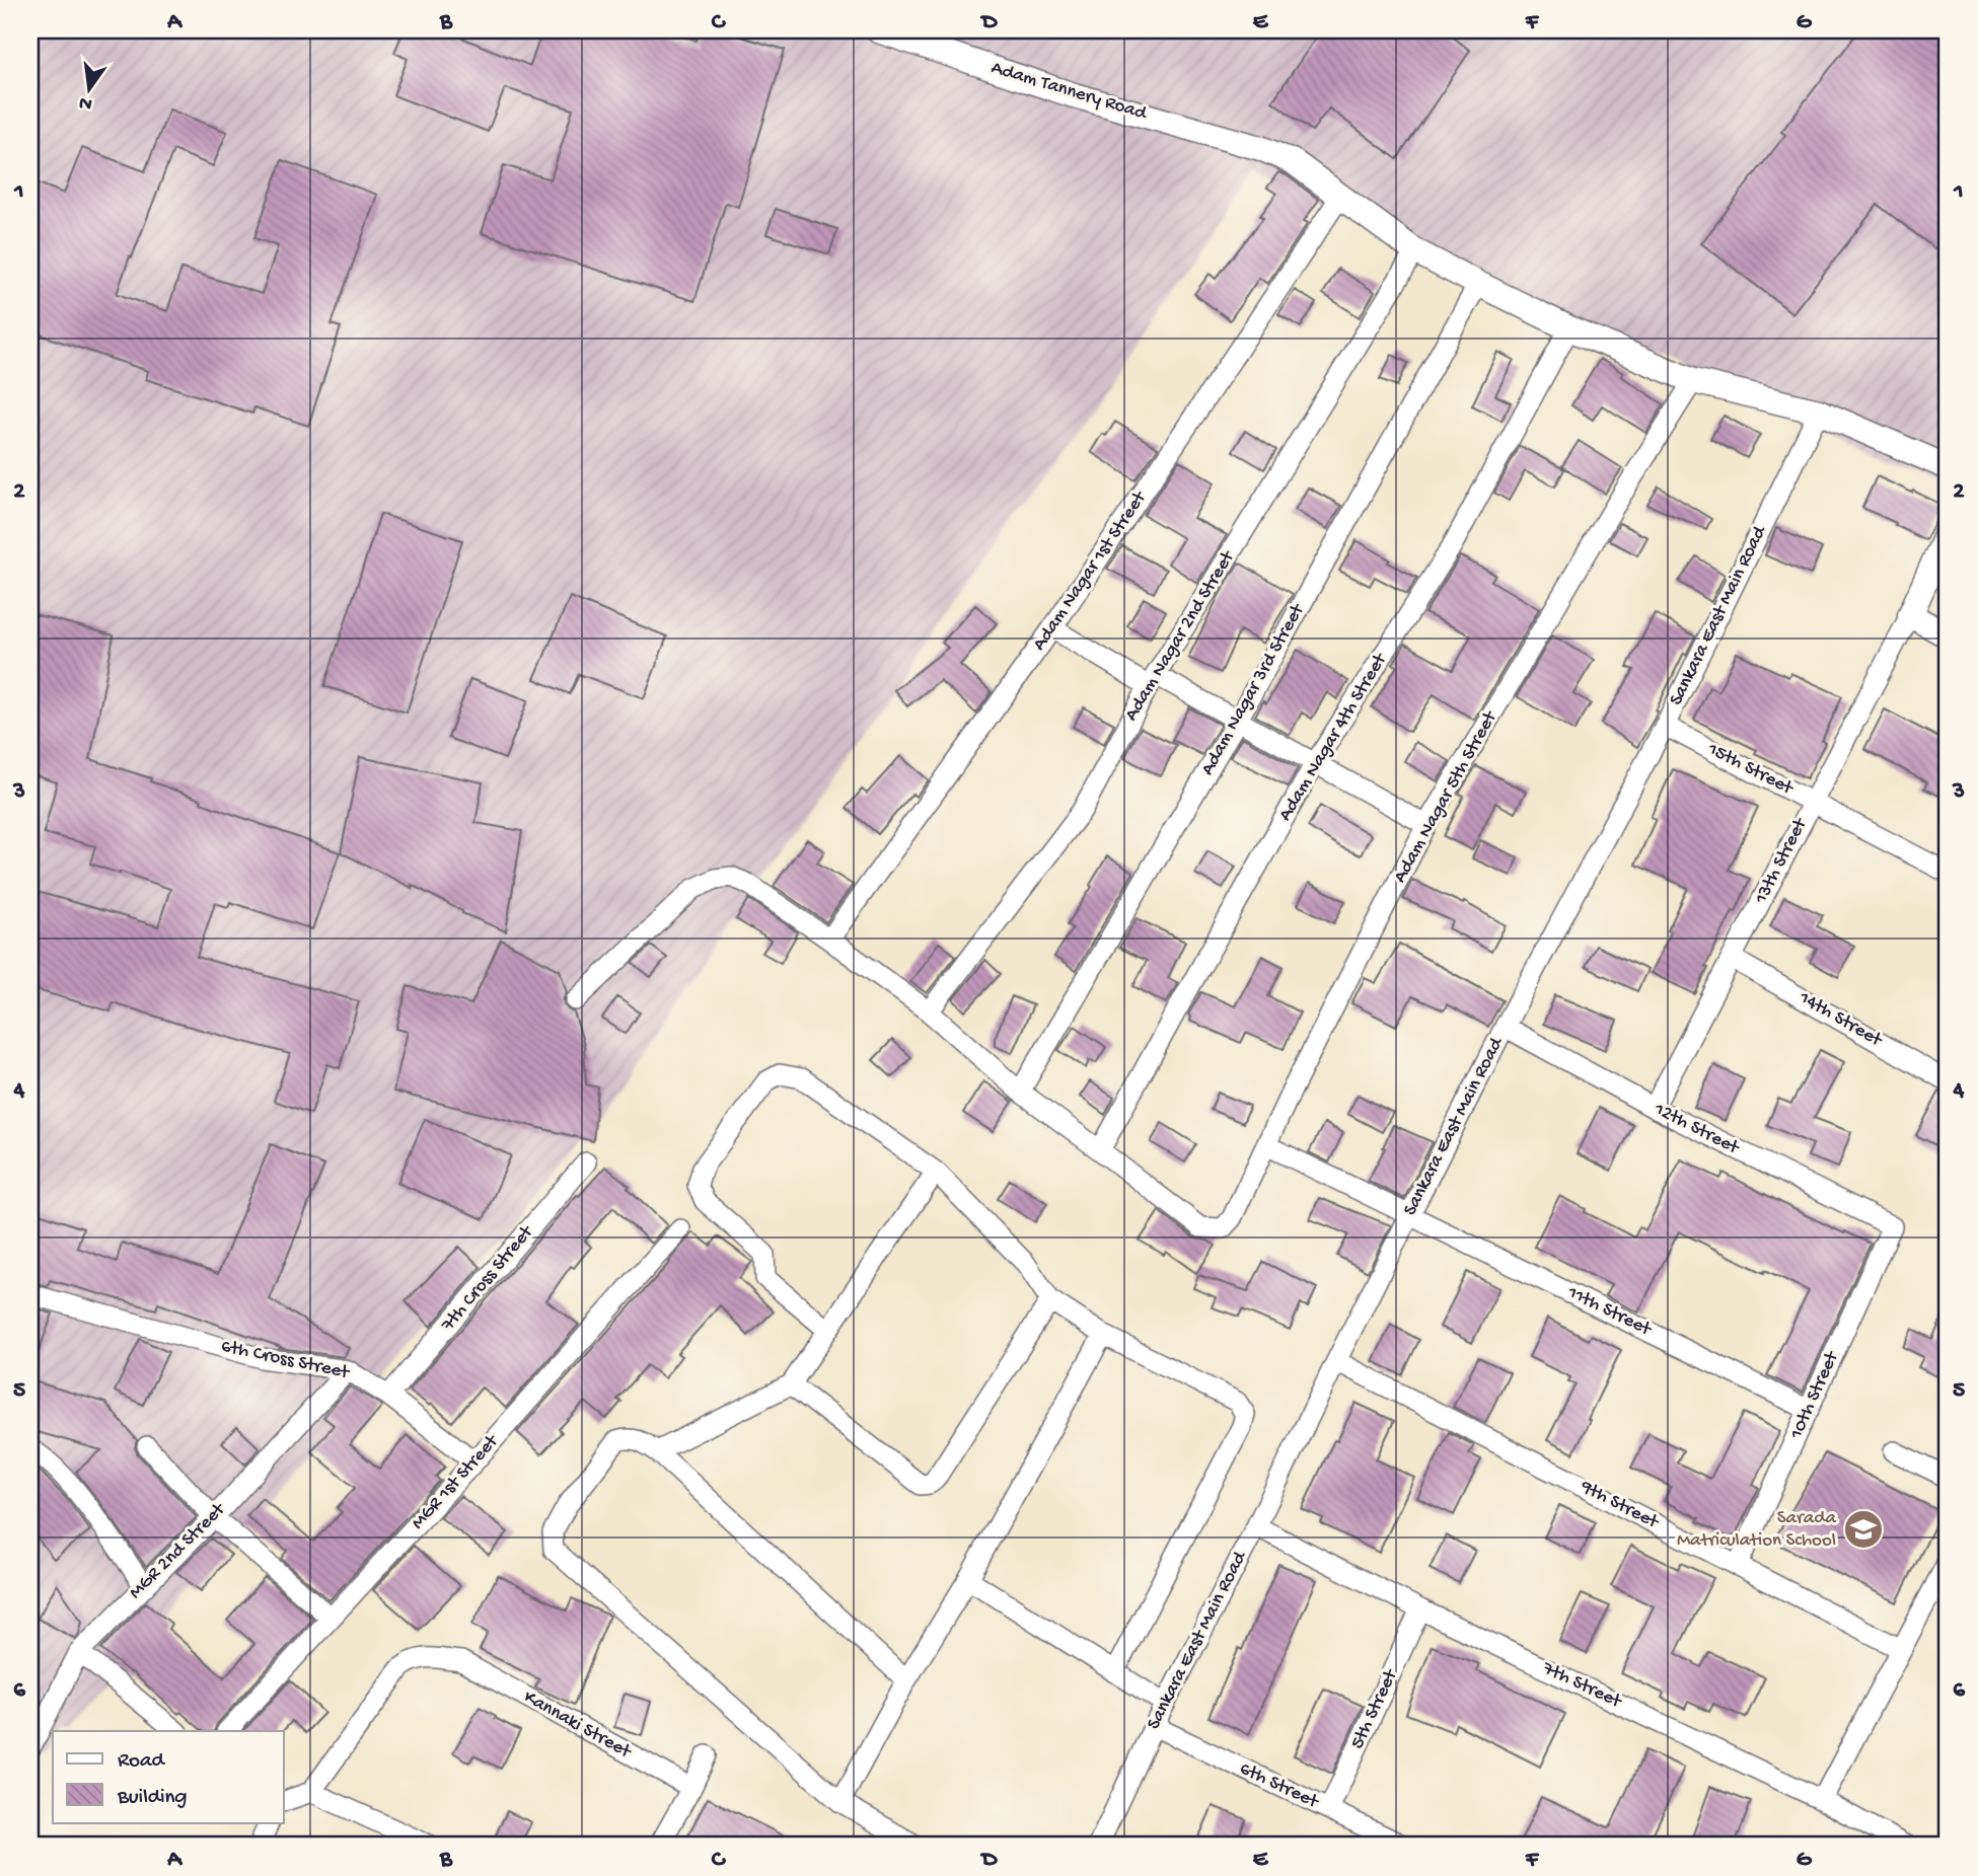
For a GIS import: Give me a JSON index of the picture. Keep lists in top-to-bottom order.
{
  "streets": {
    "street": [
      "Adam Tannery Road",
      "Adam Nagar 1st Street",
      "Sankara East Main Road",
      "Adam Nagar 2nd Street",
      "Adam Nagar 3rd Street",
      "Adam Nagar 4th Street",
      "15th Street",
      "Adam Nagar 5th Street",
      "13th Street",
      "14th Street",
      "12th Street",
      "7th Cross Street",
      "11th Street",
      "6th Cross Street",
      "10th Street",
      "MGR 1st Street",
      "9th Street",
      "MGR 2nd Street",
      "7th Street",
      "5th Street",
      "Kannaki Street",
      "6th Street"
    ]
  },
  "crossings": [
    ["Adam Tannery Road", "Adam Nagar 1st Street"],
    ["Adam Tannery Road", "Sankara East Main Road"],
    ["Adam Tannery Road", "Adam Nagar 2nd Street"],
    ["Adam Tannery Road", "Adam Nagar 3rd Street"],
    ["Adam Tannery Road", "Adam Nagar 4th Street"],
    ["Adam Tannery Road", "Adam Nagar 5th Street"],
    ["Sankara East Main Road", "15th Street"],
    ["Sankara East Main Road", "12th Street"],
    ["Sankara East Main Road", "11th Street"],
    ["Sankara East Main Road", "9th Street"],
    ["Sankara East Main Road", "7th Street"],
    ["Sankara East Main Road", "6th Street"],
    ["Adam Nagar 4th Street", "Adam Nagar 5th Street"],
    ["15th Street", "13th Street"],
    ["Adam Nagar 5th Street", "11th Street"],
    ["13th Street", "14th Street"],
    ["13th Street", "12th Street"],
    ["12th Street", "10th Street"],
    ["7th Cross Street", "6th Cross Street"],
    ["11th Street", "10th Street"],
    ["6th Cross Street", "MGR 1st Street"],
    ["6th Cross Street", "MGR 2nd Street"],
    ["10th Street", "9th Street"],
    ["7th Street", "5th Street"],
    ["5th Street", "6th Street"]
  ],
  "places": {
    "school or university": ["Sarada Matriculation School"]
  },
  "legend": ["Road", "Building"],
  "north": "bottom",
  "grid": {
    "columns": [
      "A",
      "B",
      "C",
      "D",
      "E",
      "F",
      "G"
    ],
    "rows": [
      "1",
      "2",
      "3",
      "4",
      "5",
      "6"
    ]
  }
}
